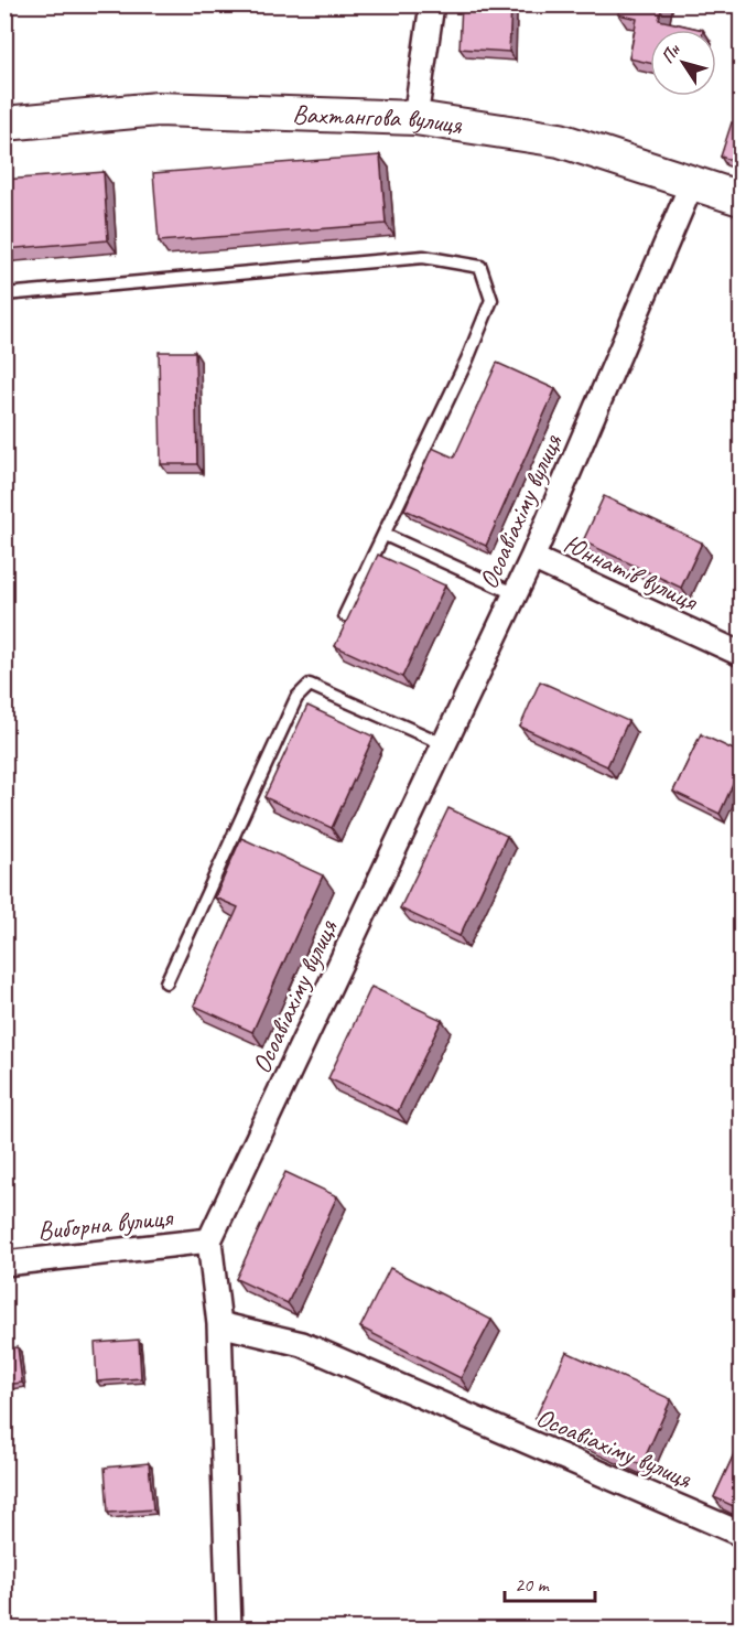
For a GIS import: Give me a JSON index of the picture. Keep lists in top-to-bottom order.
{
  "streets": {
    "main road": ["Вахтангова вулиця"],
    "street": ["Осоавіахіму вулиця", "Юннатів вулиця", "Виборна вулиця"]
  },
  "crossings": [
    ["Вахтангова вулиця", "Осоавіахіму вулиця"],
    ["Осоавіахіму вулиця", "Юннатів вулиця"],
    ["Осоавіахіму вулиця", "Виборна вулиця"]
  ],
  "scale_bar": "20 m",
  "north": "top left"
}
